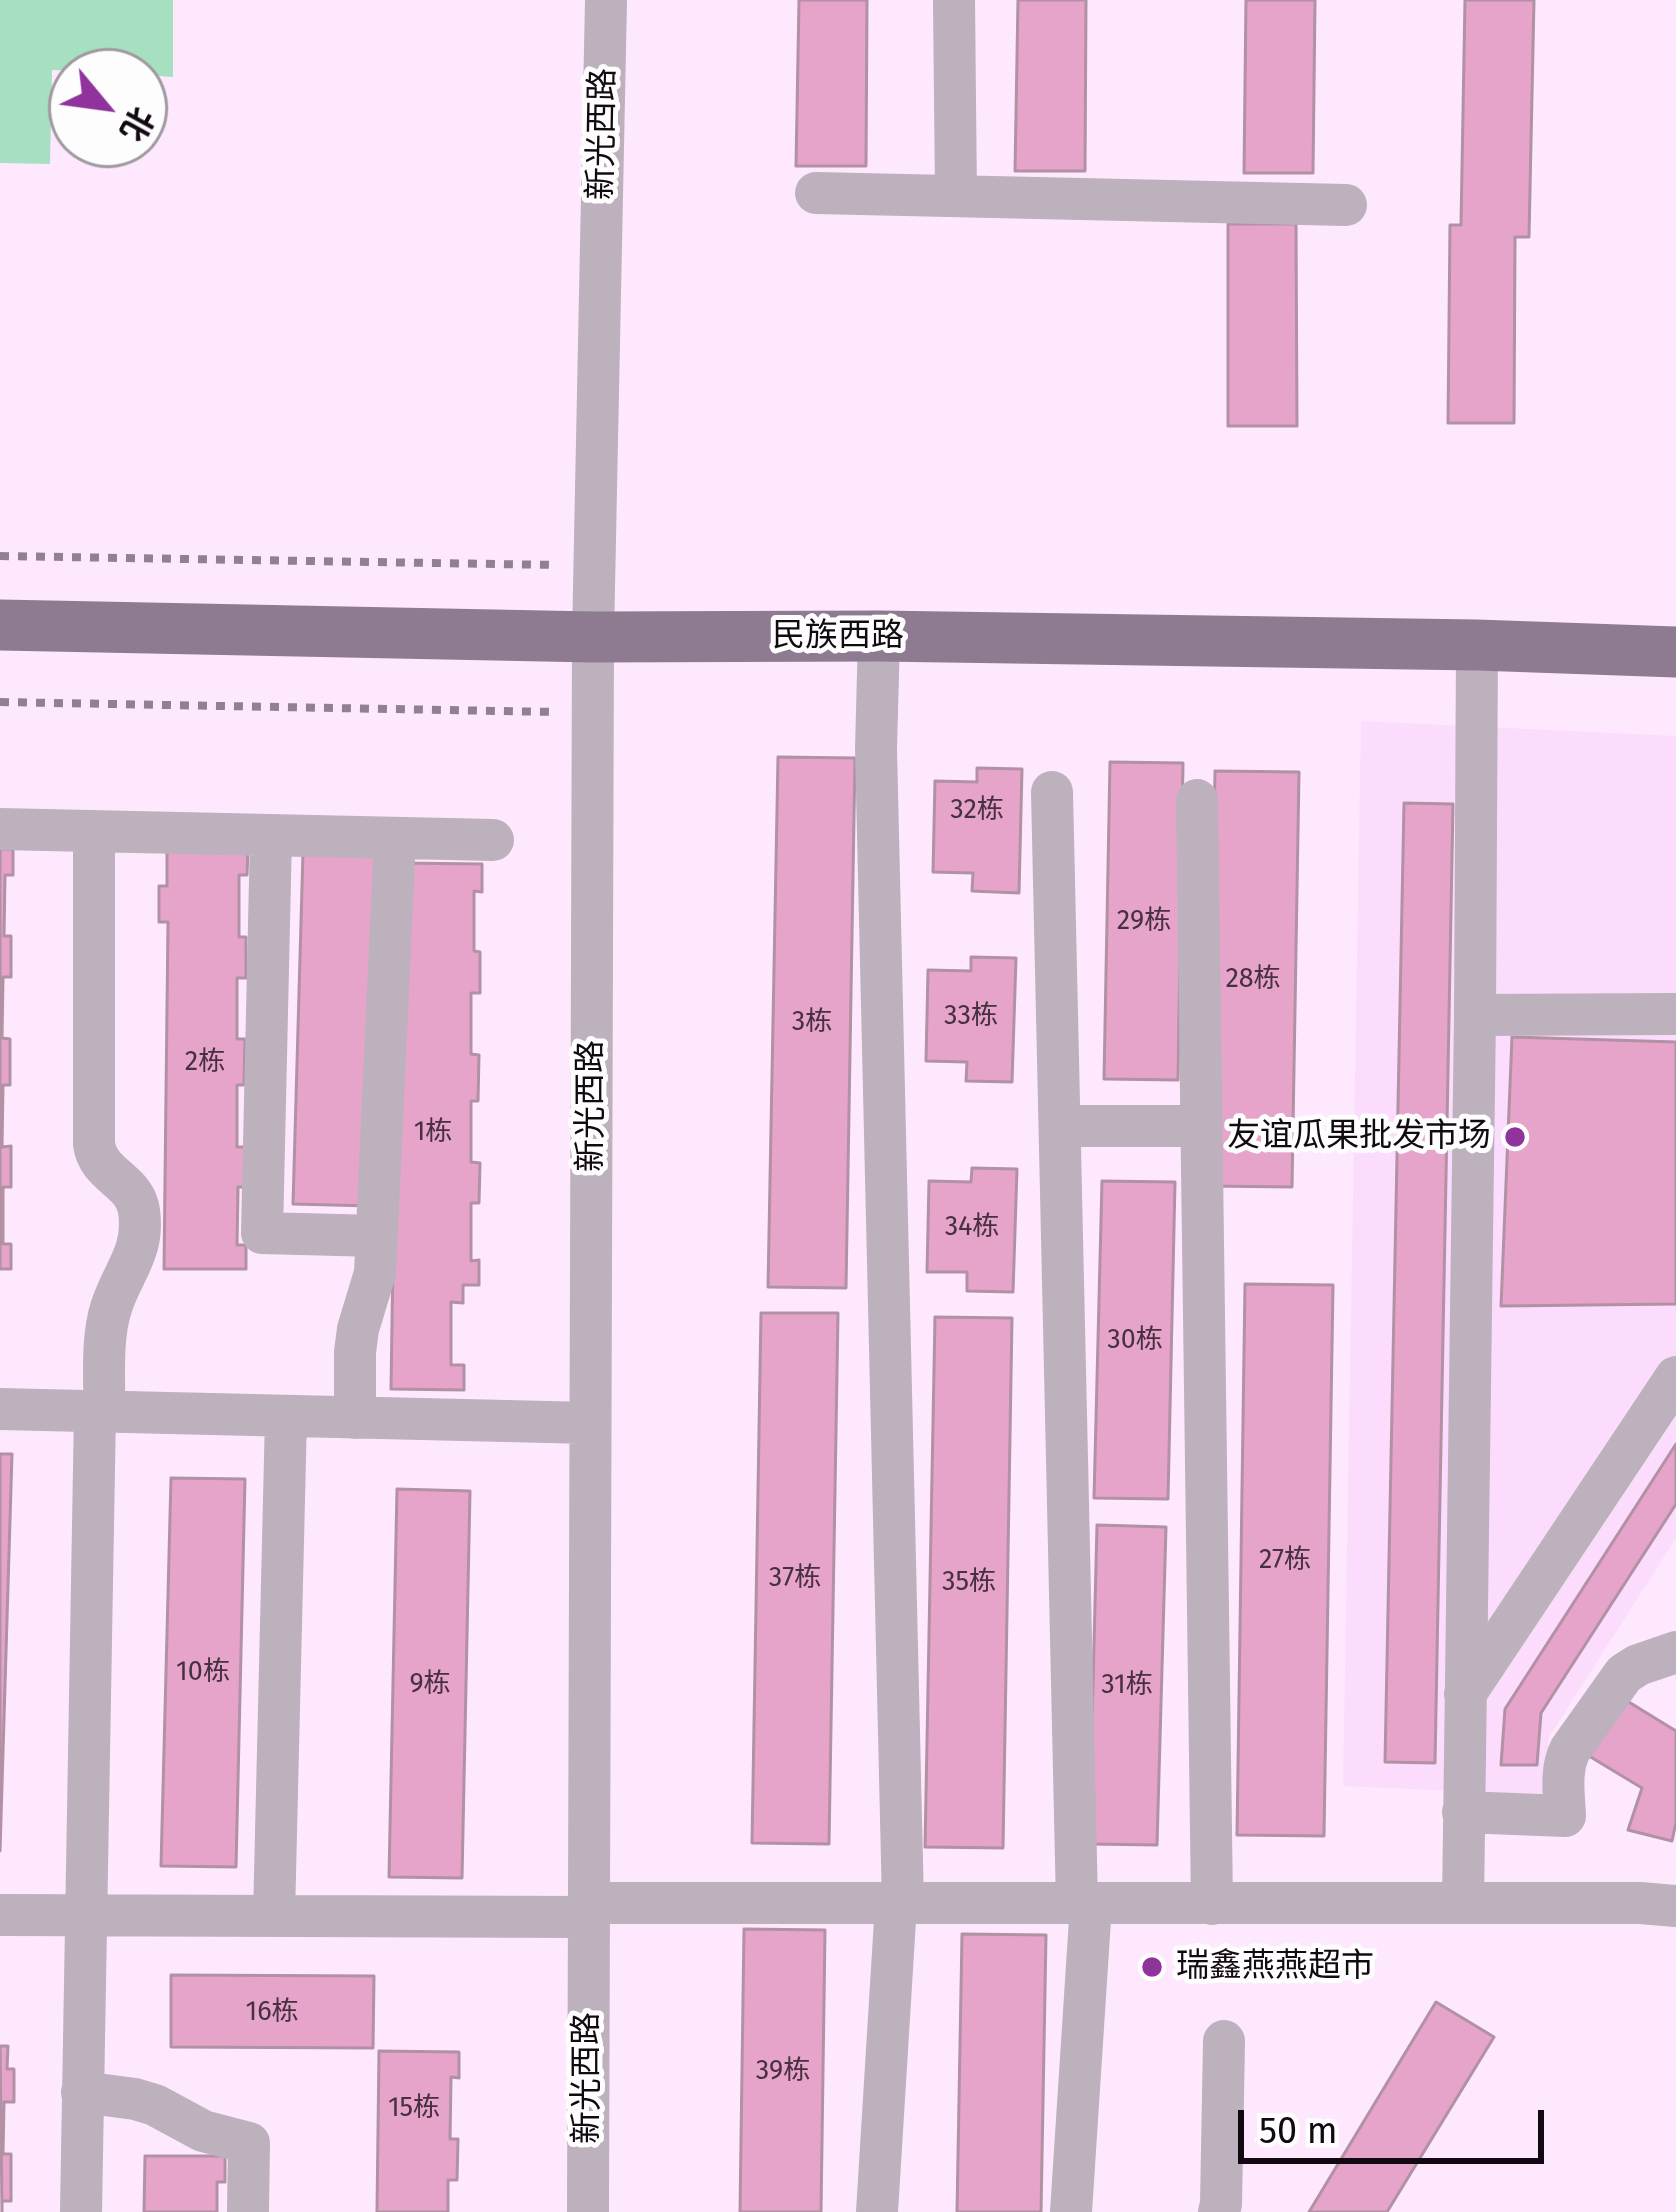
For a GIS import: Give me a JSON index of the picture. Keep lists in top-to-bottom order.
{
  "streets": {
    "main road": ["民族西路"],
    "street": ["新光西路"]
  },
  "crossings": [
    ["新光西路", "民族西路"]
  ],
  "places": ["友谊瓜果批发市场", "瑞鑫燕燕超市"],
  "house_numbers": [
    "32栋",
    "29栋",
    "28栋",
    "33栋",
    "3栋",
    "2栋",
    "1栋",
    "34栋",
    "30栋",
    "27栋",
    "37栋",
    "35栋",
    "10栋",
    "9栋",
    "31栋",
    "16栋",
    "39栋",
    "15栋"
  ],
  "scale_bar": "50 m",
  "north": "bottom right"
}
